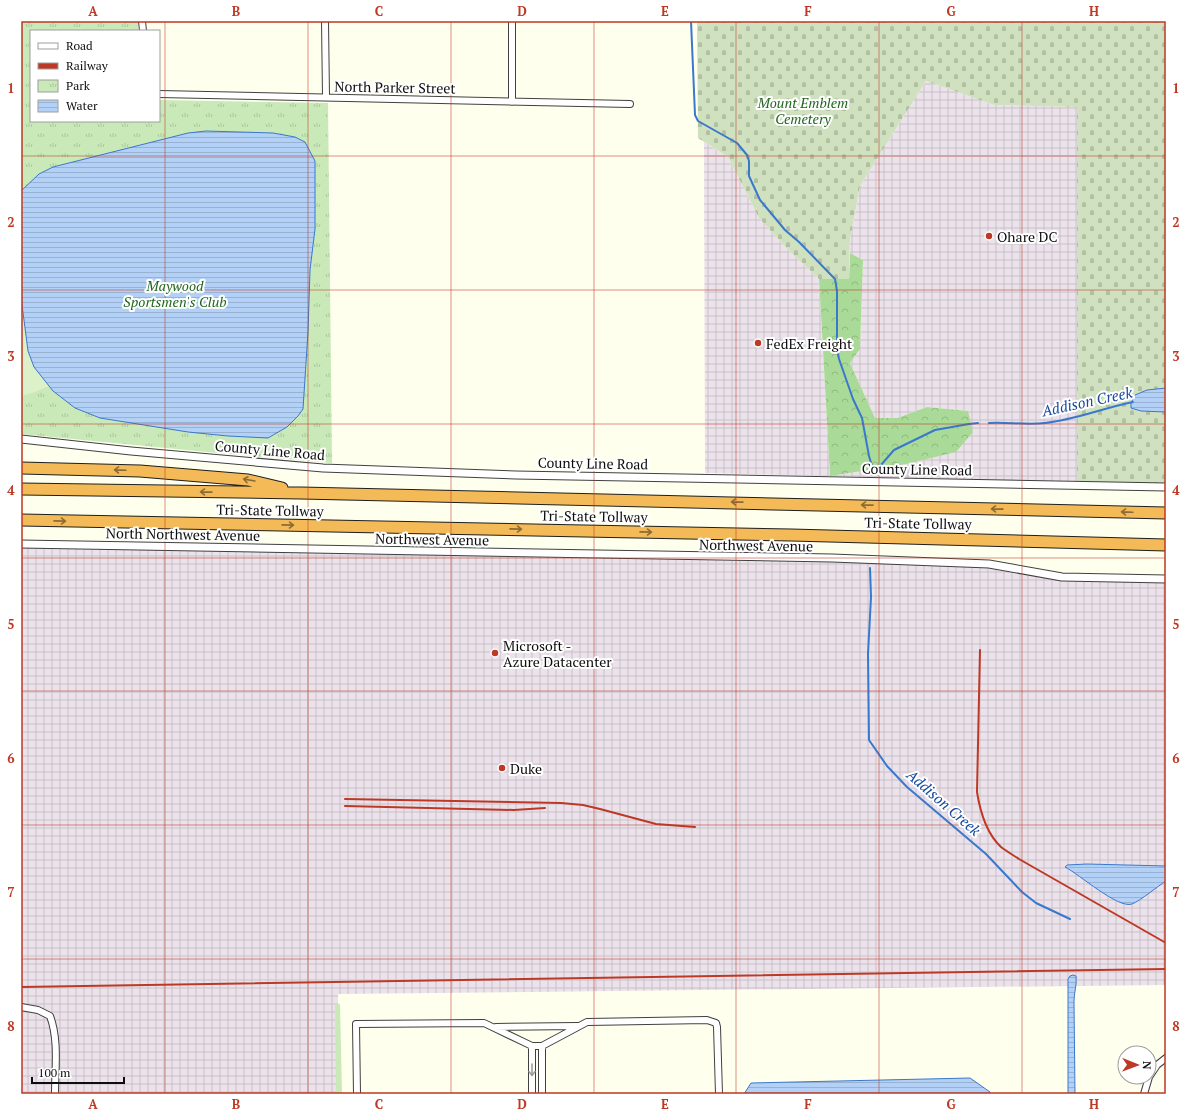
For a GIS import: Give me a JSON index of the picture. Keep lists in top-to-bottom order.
{
  "streets": {
    "highway": ["Tri-State Tollway"],
    "street": [
      "North Parker Street",
      "County Line Road",
      "North Northwest Avenue",
      "Northwest Avenue"
    ]
  },
  "crossings": [
    ["North Northwest Avenue", "Northwest Avenue"]
  ],
  "water": ["Addison Creek"],
  "parks": ["Mount Emblem Cemetery", "Maywood Sportsmen's Club"],
  "places": [
    "Ohare DC",
    "FedEx Freight",
    "Microsoft - Azure Datacenter",
    "Duke"
  ],
  "legend": [
    "Road",
    "Railway",
    "Park",
    "Water"
  ],
  "scale_bar": "100 m",
  "north": "right",
  "grid": {
    "columns": [
      "A",
      "B",
      "C",
      "D",
      "E",
      "F",
      "G",
      "H"
    ],
    "rows": [
      "1",
      "2",
      "3",
      "4",
      "5",
      "6",
      "7",
      "8"
    ]
  }
}
